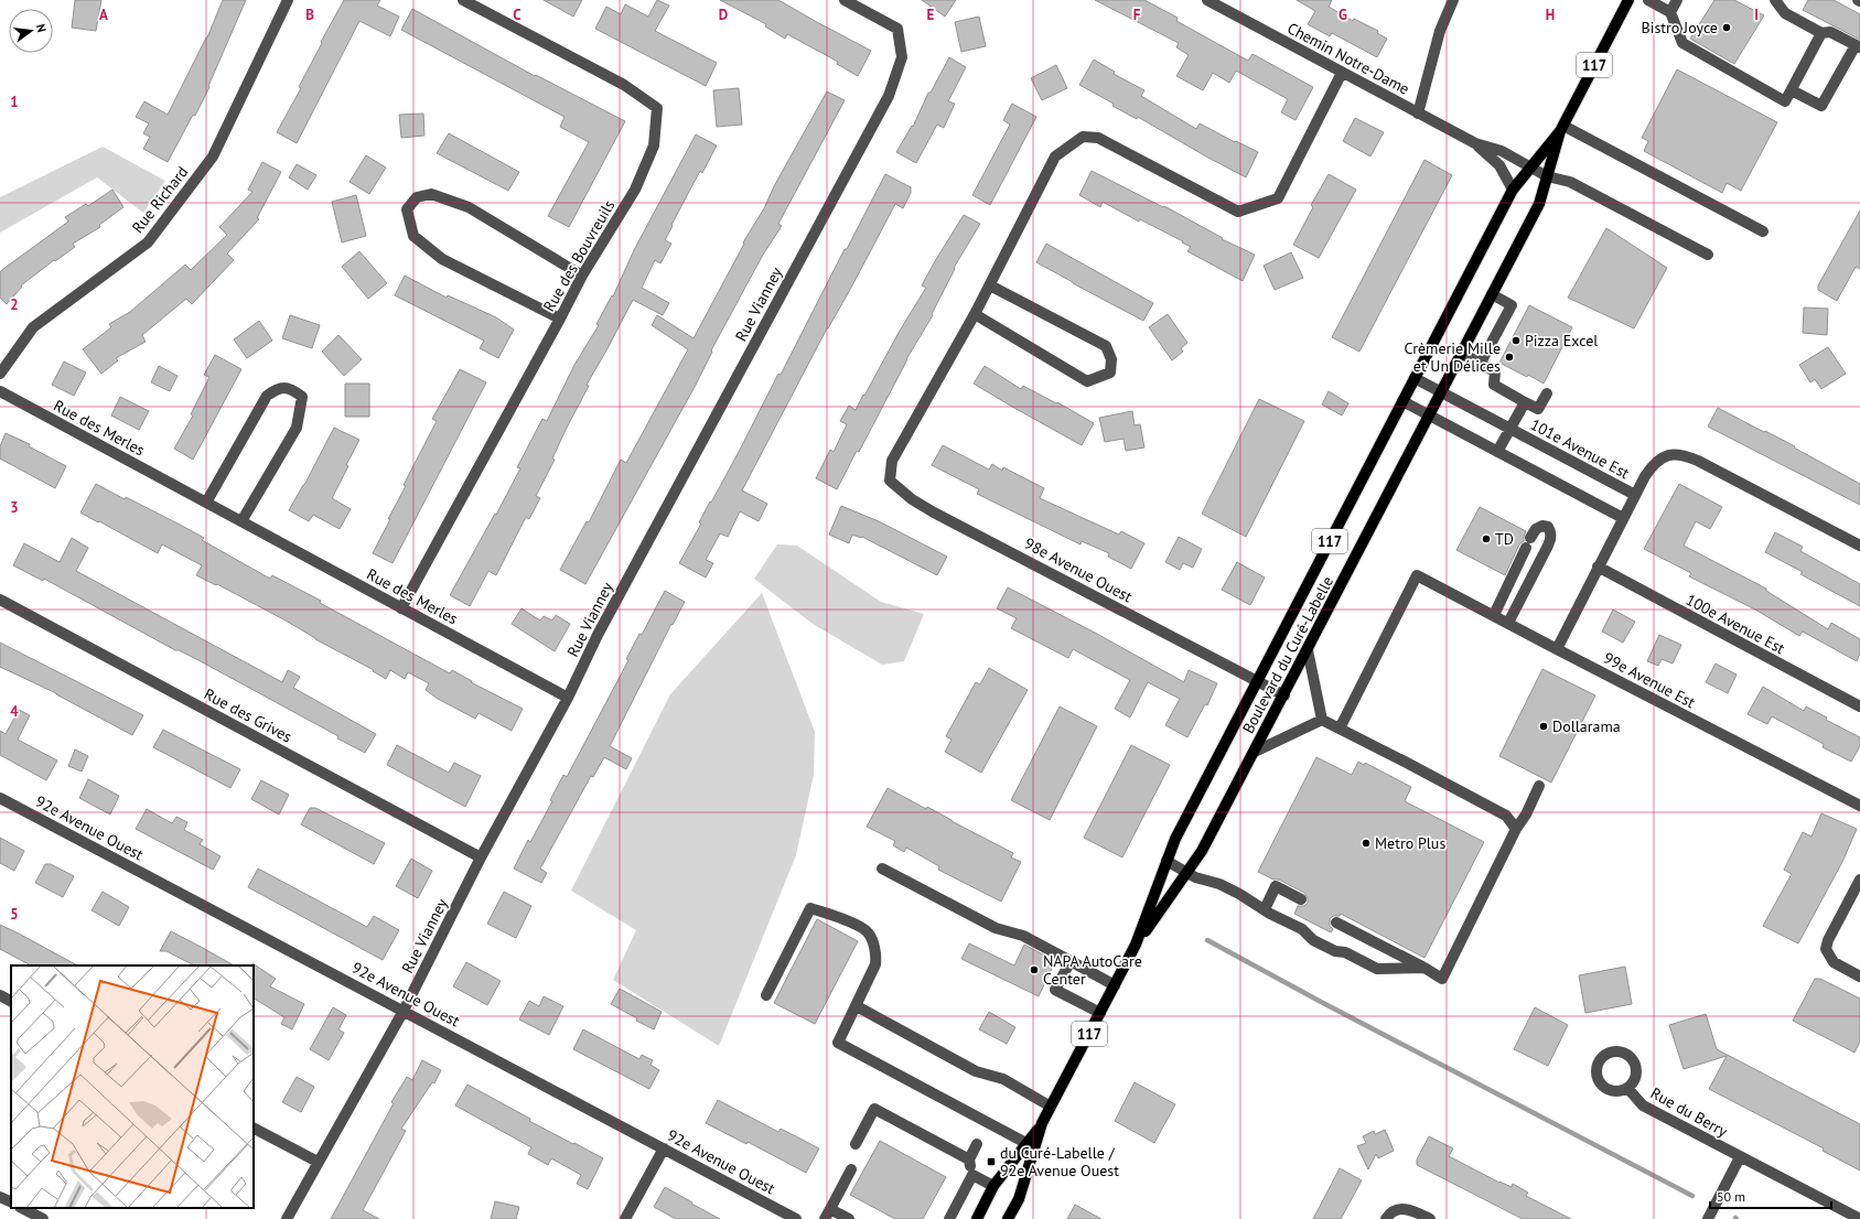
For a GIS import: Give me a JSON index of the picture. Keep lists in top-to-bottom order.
{
  "streets": {
    "main road": ["117", "Boulevard du Curé-Labelle"],
    "street": [
      "Chemin Notre-Dame",
      "Rue Richard",
      "Rue des Bouvreuils",
      "Rue Vianney",
      "Rue des Merles",
      "101e Avenue Est",
      "98e Avenue Ouest",
      "100e Avenue Est",
      "99e Avenue Est",
      "Rue des Grives",
      "92e Avenue Ouest",
      "Rue du Berry"
    ]
  },
  "crossings": [
    ["Chemin Notre-Dame", "Boulevard du Curé-Labelle"],
    ["Rue des Bouvreuils", "Rue des Merles"],
    ["Rue Vianney", "Rue des Merles"],
    ["Rue Vianney", "Rue des Grives"],
    ["Rue Vianney", "92e Avenue Ouest"],
    ["101e Avenue Est", "Boulevard du Curé-Labelle"],
    ["98e Avenue Ouest", "Boulevard du Curé-Labelle"]
  ],
  "places": {
    "other": [
      "Bistro Joyce",
      "Pizza Excel",
      "Crèmerie Mille et Un Délices",
      "TD",
      "Dollarama",
      "Metro Plus",
      "NAPA AutoCare Center"
    ],
    "transit": ["du Curé-Labelle / 92e Avenue Ouest"]
  },
  "scale_bar": "50 m",
  "north": "right",
  "grid": {
    "columns": [
      "A",
      "B",
      "C",
      "D",
      "E",
      "F",
      "G",
      "H",
      "I"
    ],
    "rows": [
      "1",
      "2",
      "3",
      "4",
      "5"
    ]
  }
}
